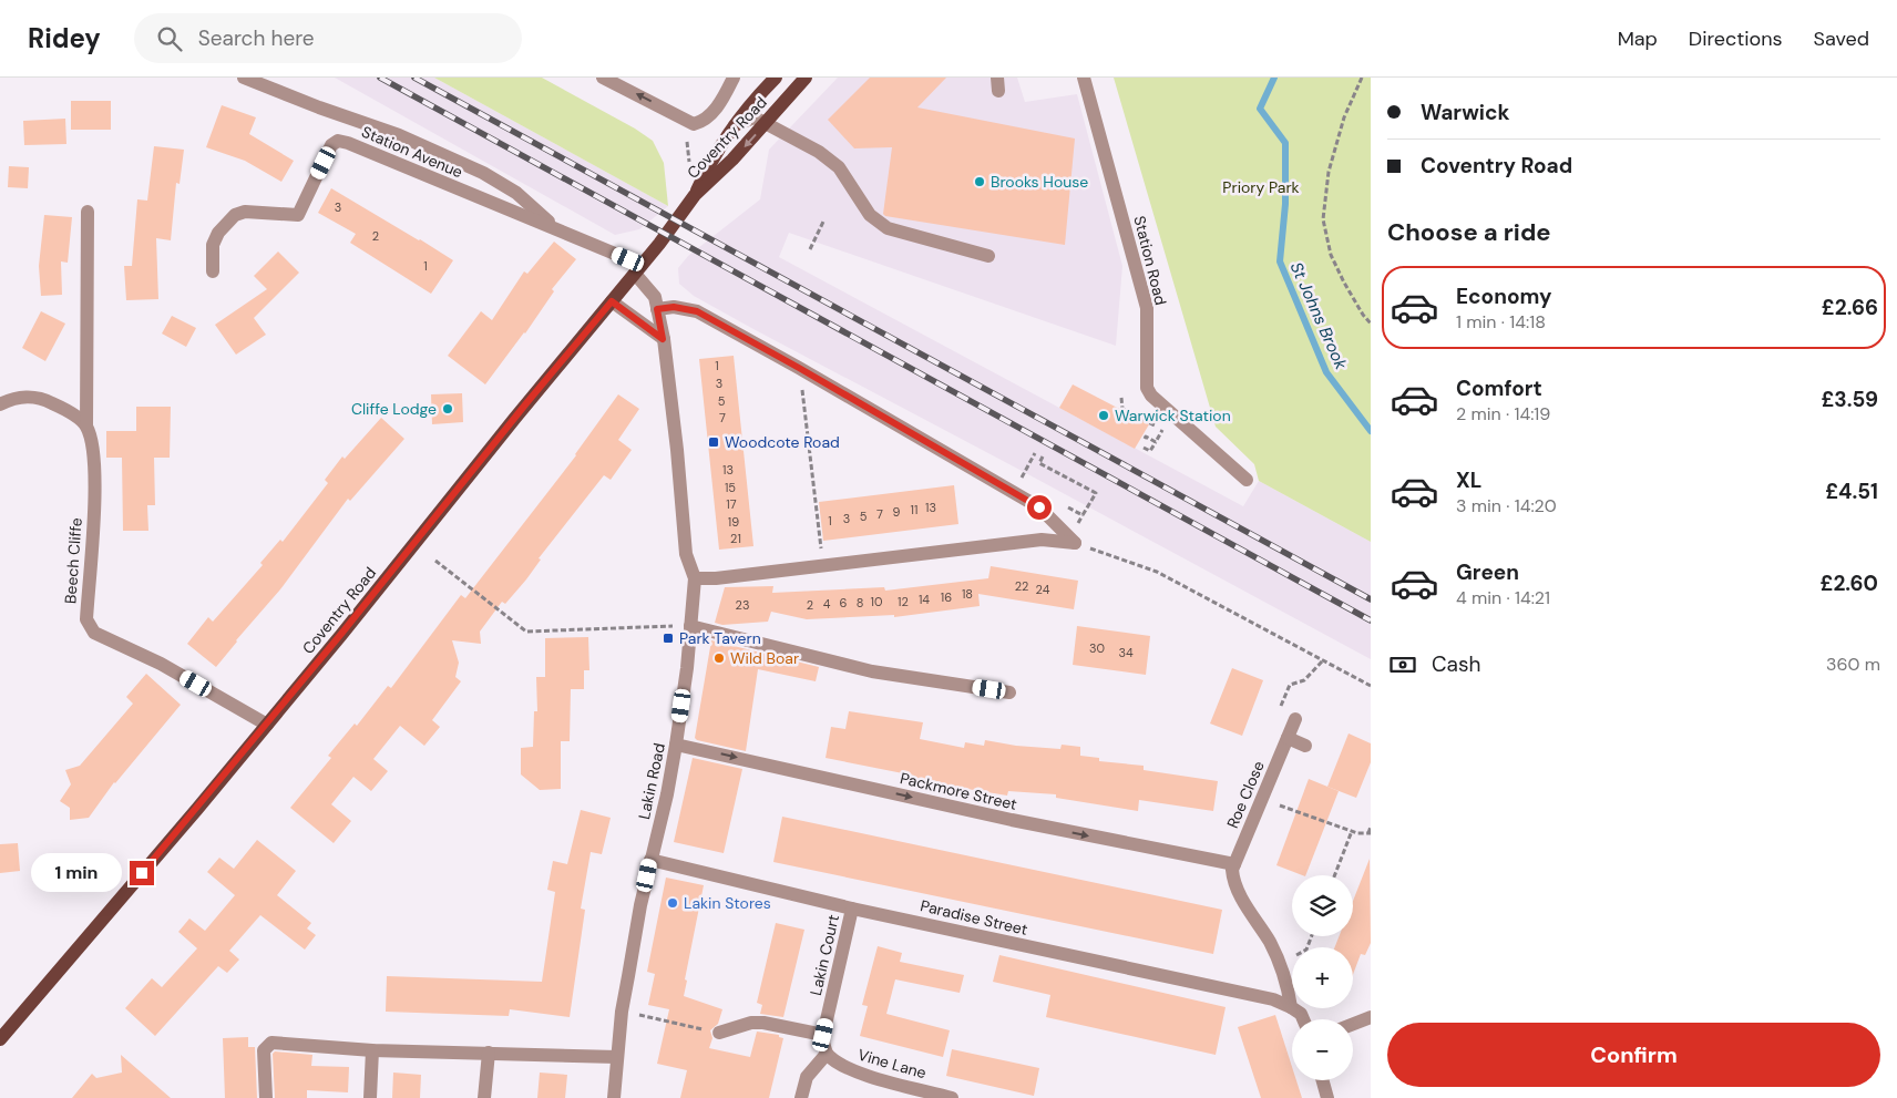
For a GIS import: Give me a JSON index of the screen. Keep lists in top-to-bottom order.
{
  "streets": {
    "main road": ["Coventry Road"],
    "street": [
      "Station Avenue",
      "Station Road",
      "Beech Cliffe",
      "Lakin Road",
      "Packmore Street",
      "Roe Close",
      "Paradise Street",
      "Lakin Court",
      "Vine Lane"
    ]
  },
  "crossings": [
    ["Coventry Road", "Station Avenue"],
    ["Coventry Road", "Beech Cliffe"],
    ["Coventry Road", "Lakin Road"],
    ["Station Avenue", "Lakin Road"],
    ["Lakin Road", "Packmore Street"],
    ["Lakin Road", "Paradise Street"],
    ["Packmore Street", "Roe Close"],
    ["Paradise Street", "Lakin Court"],
    ["Lakin Court", "Vine Lane"]
  ],
  "water": ["St Johns Brook"],
  "parks": ["Priory Park"],
  "places": {
    "other": [
      "Brooks House",
      "Cliffe Lodge",
      "Warwick Station",
      "Wild Boar",
      "Lakin Stores"
    ],
    "transit": ["Woodcote Road", "Park Tavern"]
  },
  "house_numbers": [
    "3",
    "2",
    "1",
    "1",
    "3",
    "5",
    "7",
    "13",
    "15",
    "17",
    "13",
    "11",
    "9",
    "7",
    "5",
    "3",
    "1",
    "19",
    "21",
    "22",
    "24",
    "18",
    "16",
    "14",
    "10",
    "12",
    "6",
    "8",
    "4",
    "23",
    "2",
    "30",
    "34"
  ],
  "page": {
    "header": "Ridey",
    "search": "Search here",
    "nav": ["Map", "Directions", "Saved"],
    "banner": ["Warwick", "Coventry Road"],
    "heading": "Choose a ride",
    "list": [
      {
        "name": "Economy",
        "note": "1 min · 14:18",
        "value": "£2.66"
      },
      {
        "name": "Comfort",
        "note": "2 min · 14:19",
        "value": "£3.59"
      },
      {
        "name": "XL",
        "note": "3 min · 14:20",
        "value": "£4.51"
      },
      {
        "name": "Green",
        "note": "4 min · 14:21",
        "value": "£2.60"
      }
    ],
    "pay": ["Cash", "360 m"],
    "bubble": "1 min",
    "map_buttons": ["+", "−"],
    "buttons": "Confirm"
  }
}
